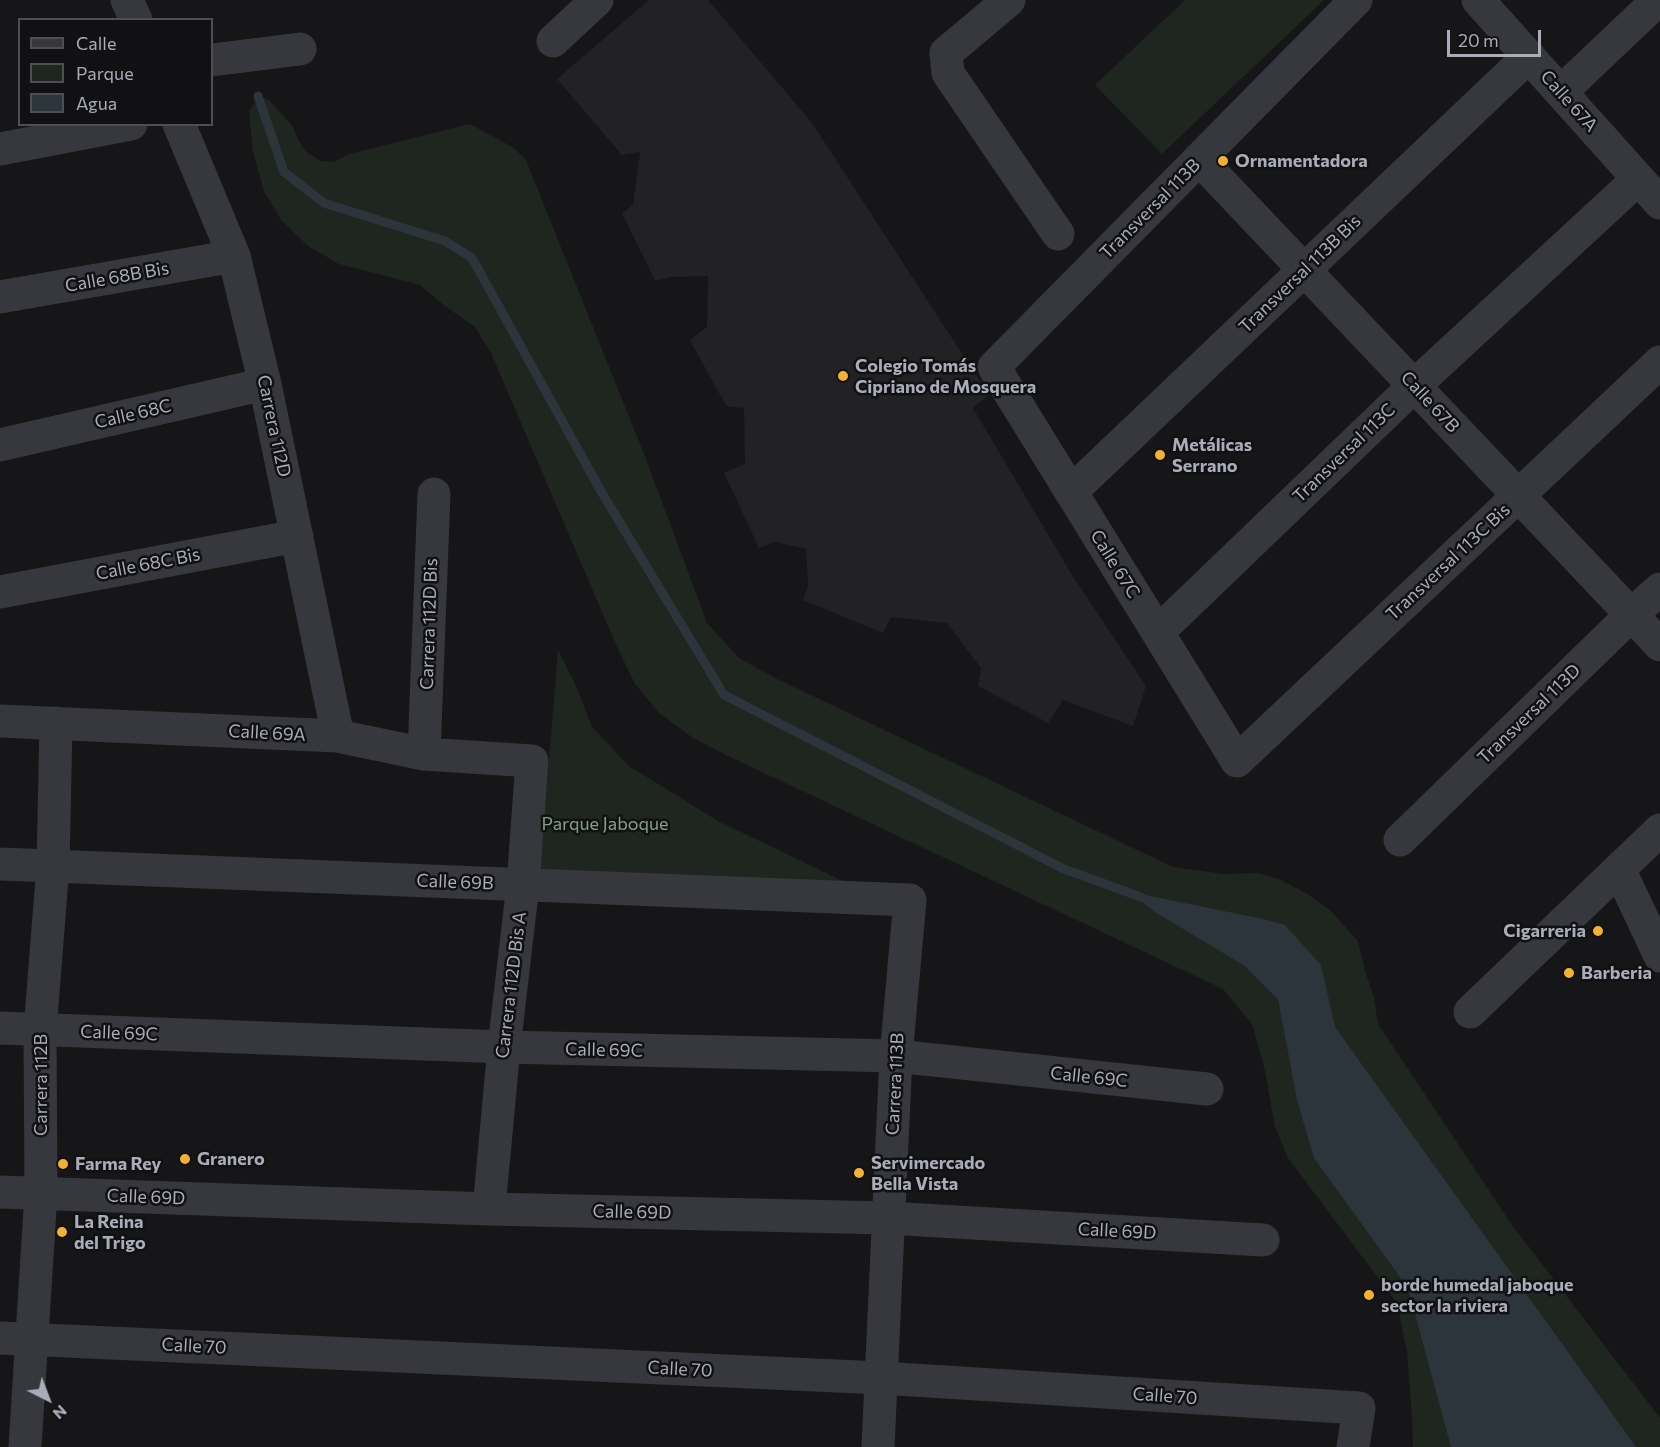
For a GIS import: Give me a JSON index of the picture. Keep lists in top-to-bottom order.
{
  "streets": {
    "street": [
      "Calle 67A",
      "Transversal 113B",
      "Transversal 113B Bis",
      "Calle 68B Bis",
      "Calle 67B",
      "Calle 68C",
      "Carrera 112D",
      "Transversal 113C",
      "Transversal 113C Bis",
      "Calle 68C Bis",
      "Calle 67C",
      "Carrera 112D Bis",
      "Transversal 113D",
      "Calle 69A",
      "Calle 69B",
      "Carrera 112D Bis A",
      "Calle 69C",
      "Carrera 113B",
      "Carrera 112B",
      "Calle 69D",
      "Calle 70"
    ]
  },
  "crossings": [
    ["Calle 67A", "Transversal 113B Bis"],
    ["Calle 67A", "Transversal 113C"],
    ["Transversal 113B", "Calle 67B"],
    ["Transversal 113B", "Calle 67C"],
    ["Transversal 113B Bis", "Calle 67B"],
    ["Transversal 113B Bis", "Calle 67C"],
    ["Calle 68B Bis", "Carrera 112D"],
    ["Calle 67B", "Transversal 113C"],
    ["Calle 67B", "Transversal 113C Bis"],
    ["Calle 67B", "Transversal 113D"],
    ["Calle 68C", "Carrera 112D"],
    ["Carrera 112D", "Calle 68C Bis"],
    ["Carrera 112D", "Calle 69A"],
    ["Transversal 113C", "Calle 67C"],
    ["Transversal 113C Bis", "Calle 67C"],
    ["Carrera 112D Bis", "Calle 69A"],
    ["Calle 69A", "Carrera 112D Bis A"],
    ["Calle 69A", "Carrera 112B"],
    ["Calle 69B", "Carrera 112D Bis A"],
    ["Calle 69B", "Carrera 113B"],
    ["Calle 69B", "Carrera 112B"],
    ["Carrera 112D Bis A", "Calle 69C"],
    ["Carrera 112D Bis A", "Calle 69D"],
    ["Calle 69C", "Carrera 113B"],
    ["Calle 69C", "Carrera 112B"],
    ["Carrera 113B", "Calle 69D"],
    ["Carrera 113B", "Calle 70"],
    ["Carrera 112B", "Calle 69D"],
    ["Carrera 112B", "Calle 70"]
  ],
  "parks": ["Parque Jaboque"],
  "places": [
    "Ornamentadora",
    "Colegio Tomás Cipriano de Mosquera",
    "Metálicas Serrano",
    "Cigarreria",
    "Barberia",
    "Granero",
    "Farma Rey",
    "Servimercado Bella Vista",
    "La Reina del Trigo",
    "borde humedal jaboque sector la riviera"
  ],
  "legend": ["Calle", "Parque", "Agua"],
  "scale_bar": "20 m",
  "north": "bottom right"
}
